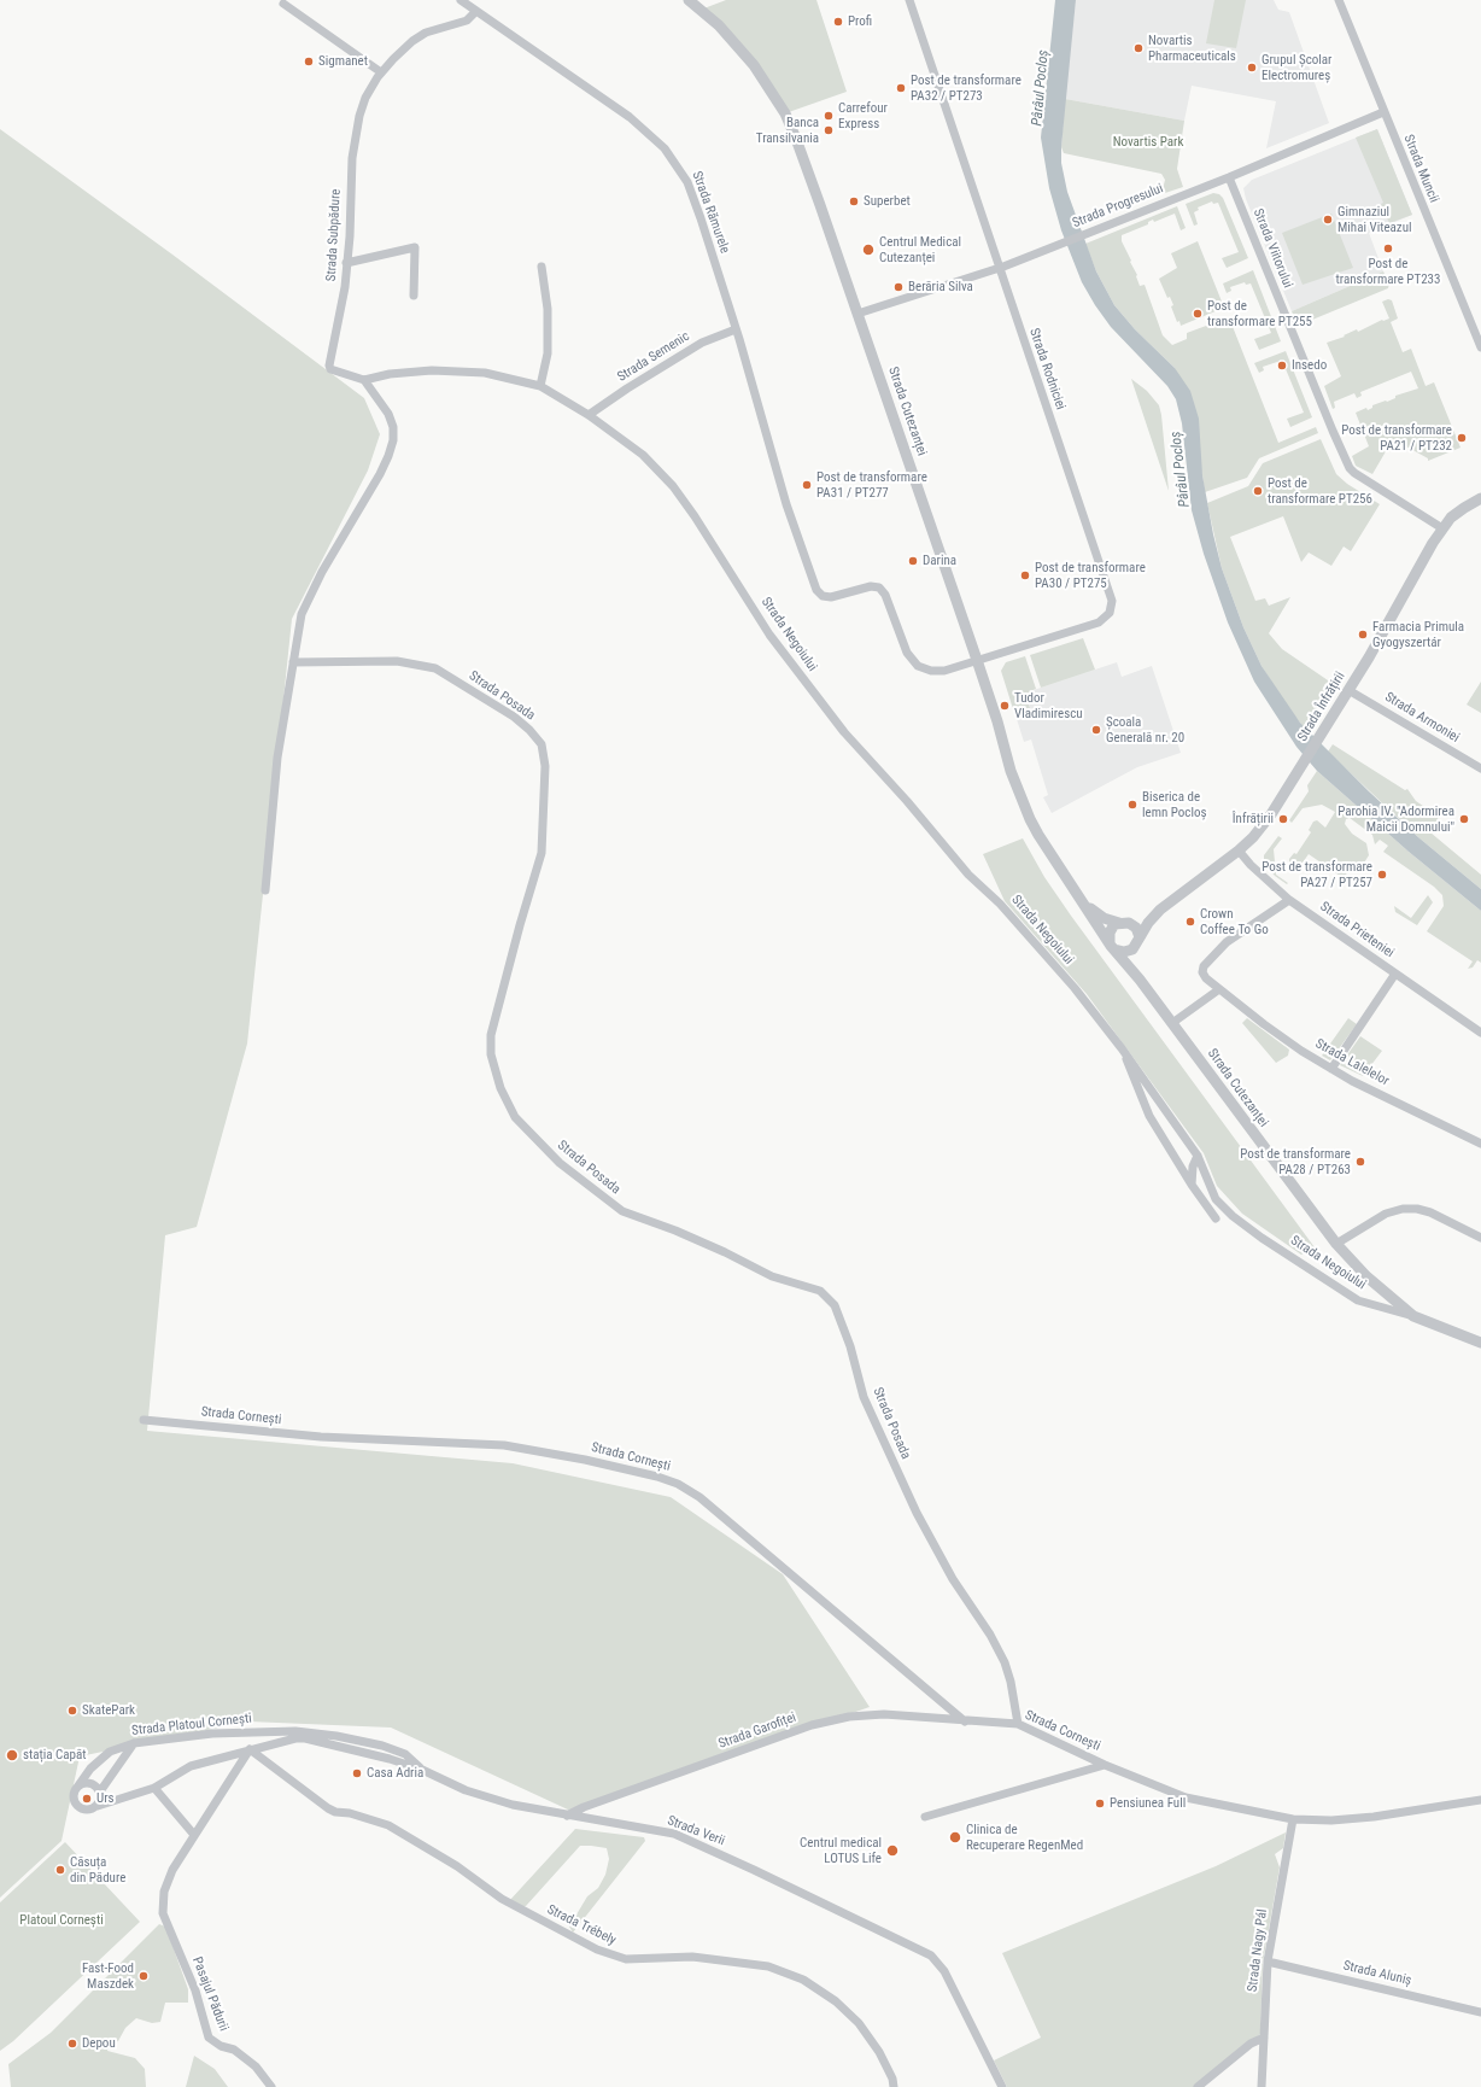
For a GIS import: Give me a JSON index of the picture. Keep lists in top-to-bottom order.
{
  "streets": {
    "street": [
      "Strada Muncii",
      "Strada Progresului",
      "Strada Rămurele",
      "Strada Subpădure",
      "Strada Viitorului",
      "Strada Semenic",
      "Strada Rodniciei",
      "Strada Cutezanței",
      "Strada Negoiului",
      "Strada Posada",
      "Strada Înfrățirii",
      "Strada Armoniei",
      "Strada Prieteniei",
      "Strada Lalelelor",
      "Strada Cornești",
      "Strada Platoul Cornești",
      "Strada Garofiței",
      "Strada Verii",
      "Strada Trébely",
      "Strada Nagy Pál",
      "Strada Aluniș",
      "Pasajul Pădurii"
    ]
  },
  "crossings": [
    ["Strada Muncii", "Strada Progresului"],
    ["Strada Progresului", "Strada Viitorului"],
    ["Strada Progresului", "Strada Rodniciei"],
    ["Strada Progresului", "Strada Cutezanței"],
    ["Strada Rămurele", "Strada Subpădure"],
    ["Strada Rămurele", "Strada Semenic"],
    ["Strada Rămurele", "Strada Rodniciei"],
    ["Strada Rămurele", "Strada Cutezanței"],
    ["Strada Subpădure", "Strada Negoiului"],
    ["Strada Viitorului", "Strada Înfrățirii"],
    ["Strada Semenic", "Strada Negoiului"],
    ["Strada Rodniciei", "Strada Cutezanței"],
    ["Strada Cutezanței", "Strada Negoiului"],
    ["Strada Cutezanței", "Strada Înfrățirii"],
    ["Strada Posada", "Strada Cornești"],
    ["Strada Înfrățirii", "Strada Armoniei"],
    ["Strada Înfrățirii", "Strada Prieteniei"],
    ["Strada Prieteniei", "Strada Lalelelor"],
    ["Strada Cornești", "Strada Garofiței"],
    ["Strada Cornești", "Strada Nagy Pál"],
    ["Strada Platoul Cornești", "Strada Verii"],
    ["Strada Garofiței", "Strada Verii"],
    ["Strada Verii", "Strada Trébely"],
    ["Strada Nagy Pál", "Strada Aluniș"]
  ],
  "water": ["Pârâul Pocloș"],
  "parks": ["Novartis Park", "Platoul Cornești"],
  "places": [
    "Profi",
    "Novartis Pharmaceuticals",
    "Sigmanet",
    "Grupul Școlar Electromureș",
    "Post de transformare PA32 / PT273",
    "Carrefour Express",
    "Banca Transilvania",
    "Superbet",
    "Gimnaziul Mihai Viteazul",
    "Post de transformare PT233",
    "Centrul Medical Cutezanței",
    "Berăria Silva",
    "Post de transformare PT255",
    "Insedo",
    "Post de transformare PA21 / PT232",
    "Post de transformare PA31 / PT277",
    "Post de transformare PT256",
    "Darina",
    "Post de transformare PA30 / PT275",
    "Farmacia Primula Gyogyszertár",
    "Tudor Vladimirescu",
    "Școala Generală nr. 20",
    "Biserica de lemn Pocloș",
    "Înfrățirii",
    "Parohia IV. \"Adormirea Maicii Domnului\"",
    "Post de transformare PA27 / PT257",
    "Crown Coffee To Go",
    "Post de transformare PA28 / PT263",
    "SkatePark",
    "stația Capăt",
    "Casa Adria",
    "Urs",
    "Pensiunea Full",
    "Clinica de Recuperare RegenMed",
    "Centrul medical LOTUS Life",
    "Căsuța din Pădure",
    "Fast-Food Maszdek",
    "Depou"
  ]
}
